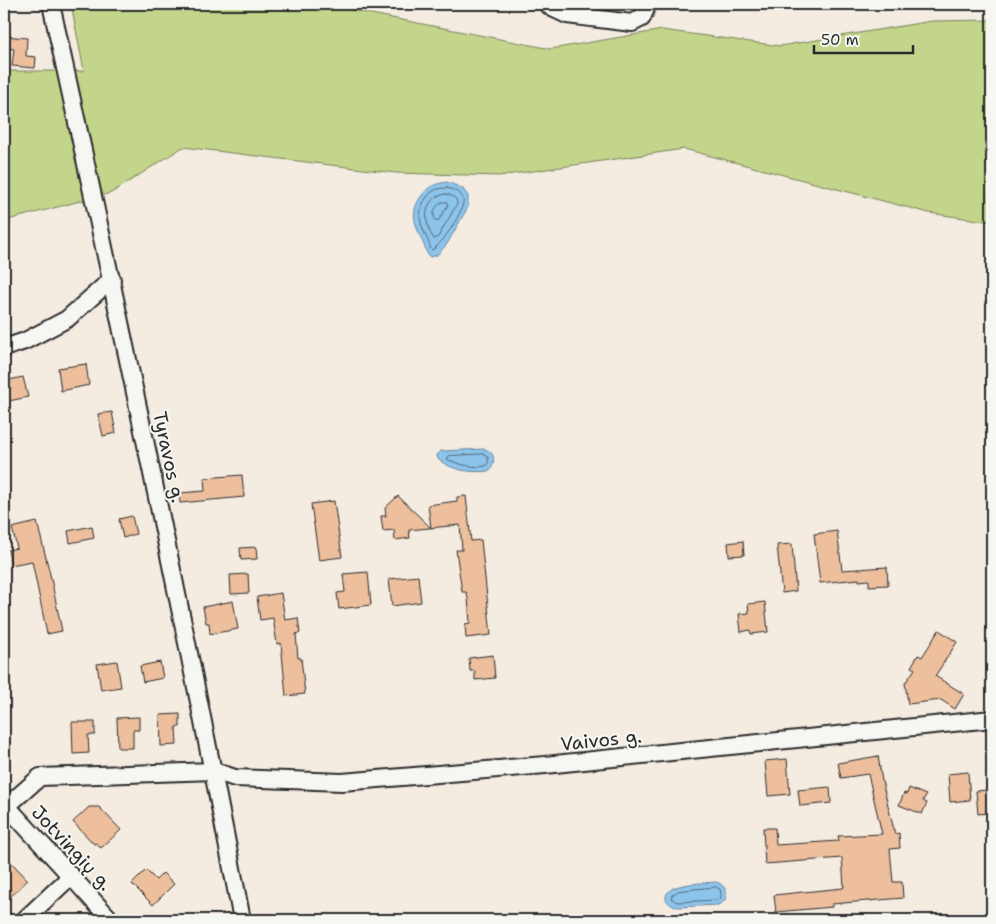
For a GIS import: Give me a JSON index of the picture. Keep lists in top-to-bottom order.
{
  "streets": {
    "street": ["Tyravos g.", "Vaivos g.", "Jotvingių g."]
  },
  "crossings": [
    ["Tyravos g.", "Vaivos g."],
    ["Vaivos g.", "Jotvingių g."]
  ],
  "scale_bar": "50 m"
}
